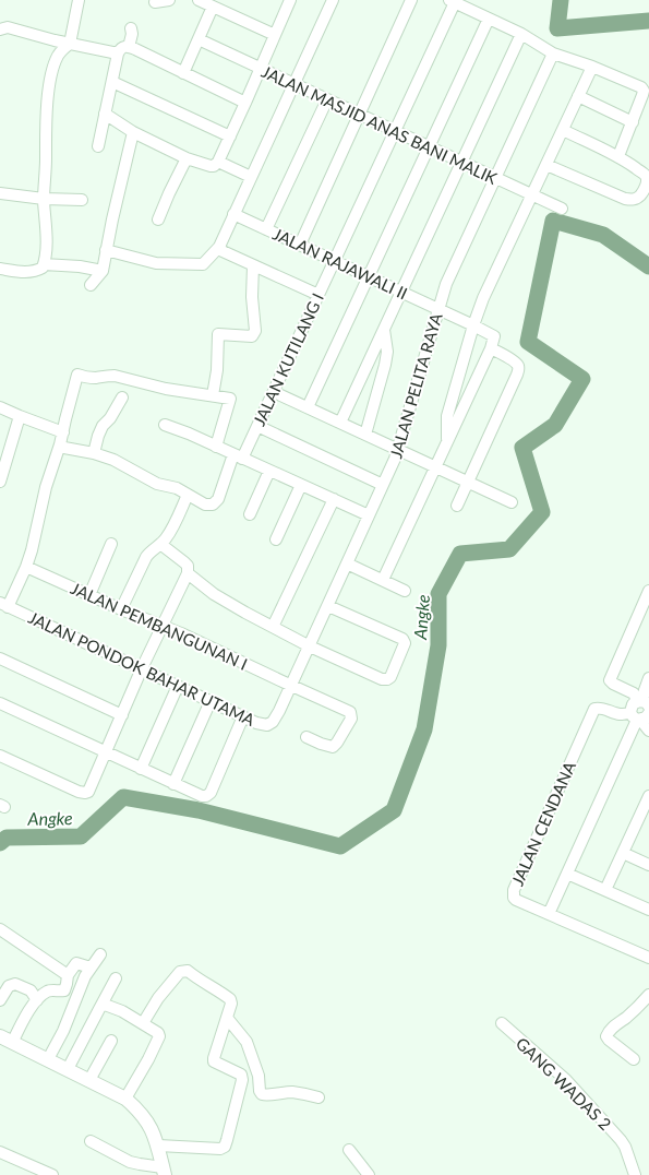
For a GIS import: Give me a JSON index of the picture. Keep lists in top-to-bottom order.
{
  "streets": {
    "street": [
      "JALAN MASJID ANAS BANI MALIK",
      "JALAN RAJAWALI II",
      "JALAN KUTILANG I",
      "JALAN PELITA RAYA",
      "JALAN PEMBANGUNAN I",
      "JALAN PONDOK BAHAR UTAMA",
      "JALAN CENDANA",
      "GANG WADAS 2"
    ]
  },
  "crossings": [
    ["JALAN MASJID ANAS BANI MALIK", "JALAN KUTILANG I"],
    ["JALAN MASJID ANAS BANI MALIK", "JALAN PELITA RAYA"],
    ["JALAN RAJAWALI II", "JALAN KUTILANG I"],
    ["JALAN RAJAWALI II", "JALAN PELITA RAYA"],
    ["JALAN PELITA RAYA", "JALAN PEMBANGUNAN I"],
    ["JALAN PELITA RAYA", "JALAN PONDOK BAHAR UTAMA"]
  ],
  "water": ["Angke"]
}
